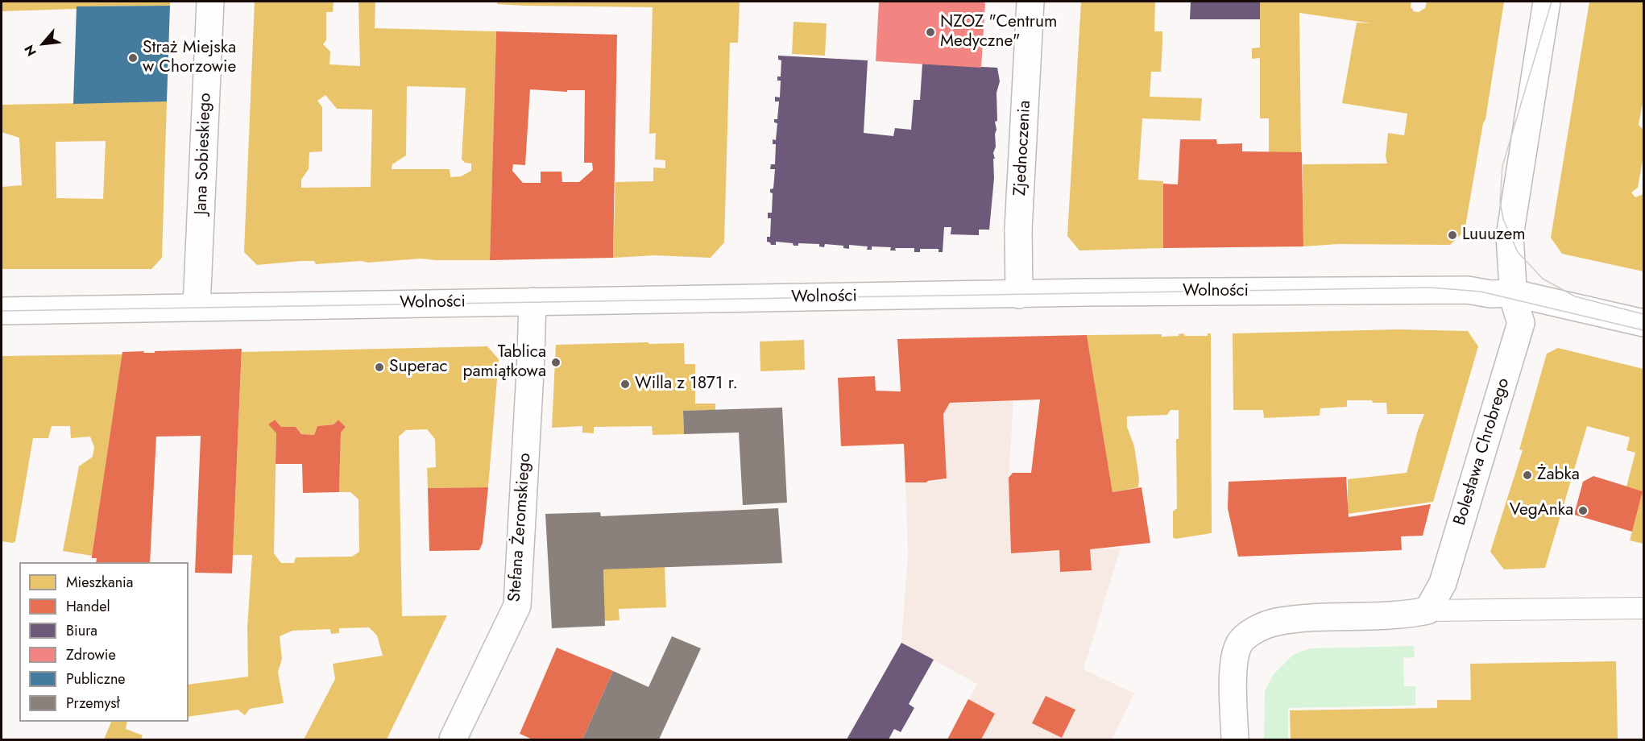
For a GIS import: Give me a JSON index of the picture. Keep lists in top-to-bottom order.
{
  "streets": {
    "street": [
      "Zjednoczenia",
      "Jana Sobieskiego",
      "Wolności",
      "Bolesława Chrobrego",
      "Stefana Żeromskiego"
    ]
  },
  "crossings": [
    ["Zjednoczenia", "Wolności"],
    ["Jana Sobieskiego", "Wolności"],
    ["Wolności", "Bolesława Chrobrego"],
    ["Wolności", "Stefana Żeromskiego"]
  ],
  "places": [
    "NZOZ \"Centrum Medyczne\"",
    "Straż Miejska w Chorzowie",
    "Luuuzem",
    "Tablica pamiątkowa",
    "Superac",
    "Willa z 1871 r.",
    "Żabka",
    "VegAnka"
  ],
  "legend": [
    "Mieszkania",
    "Handel",
    "Biura",
    "Zdrowie",
    "Publiczne",
    "Przemysł"
  ],
  "north": "bottom left"
}
